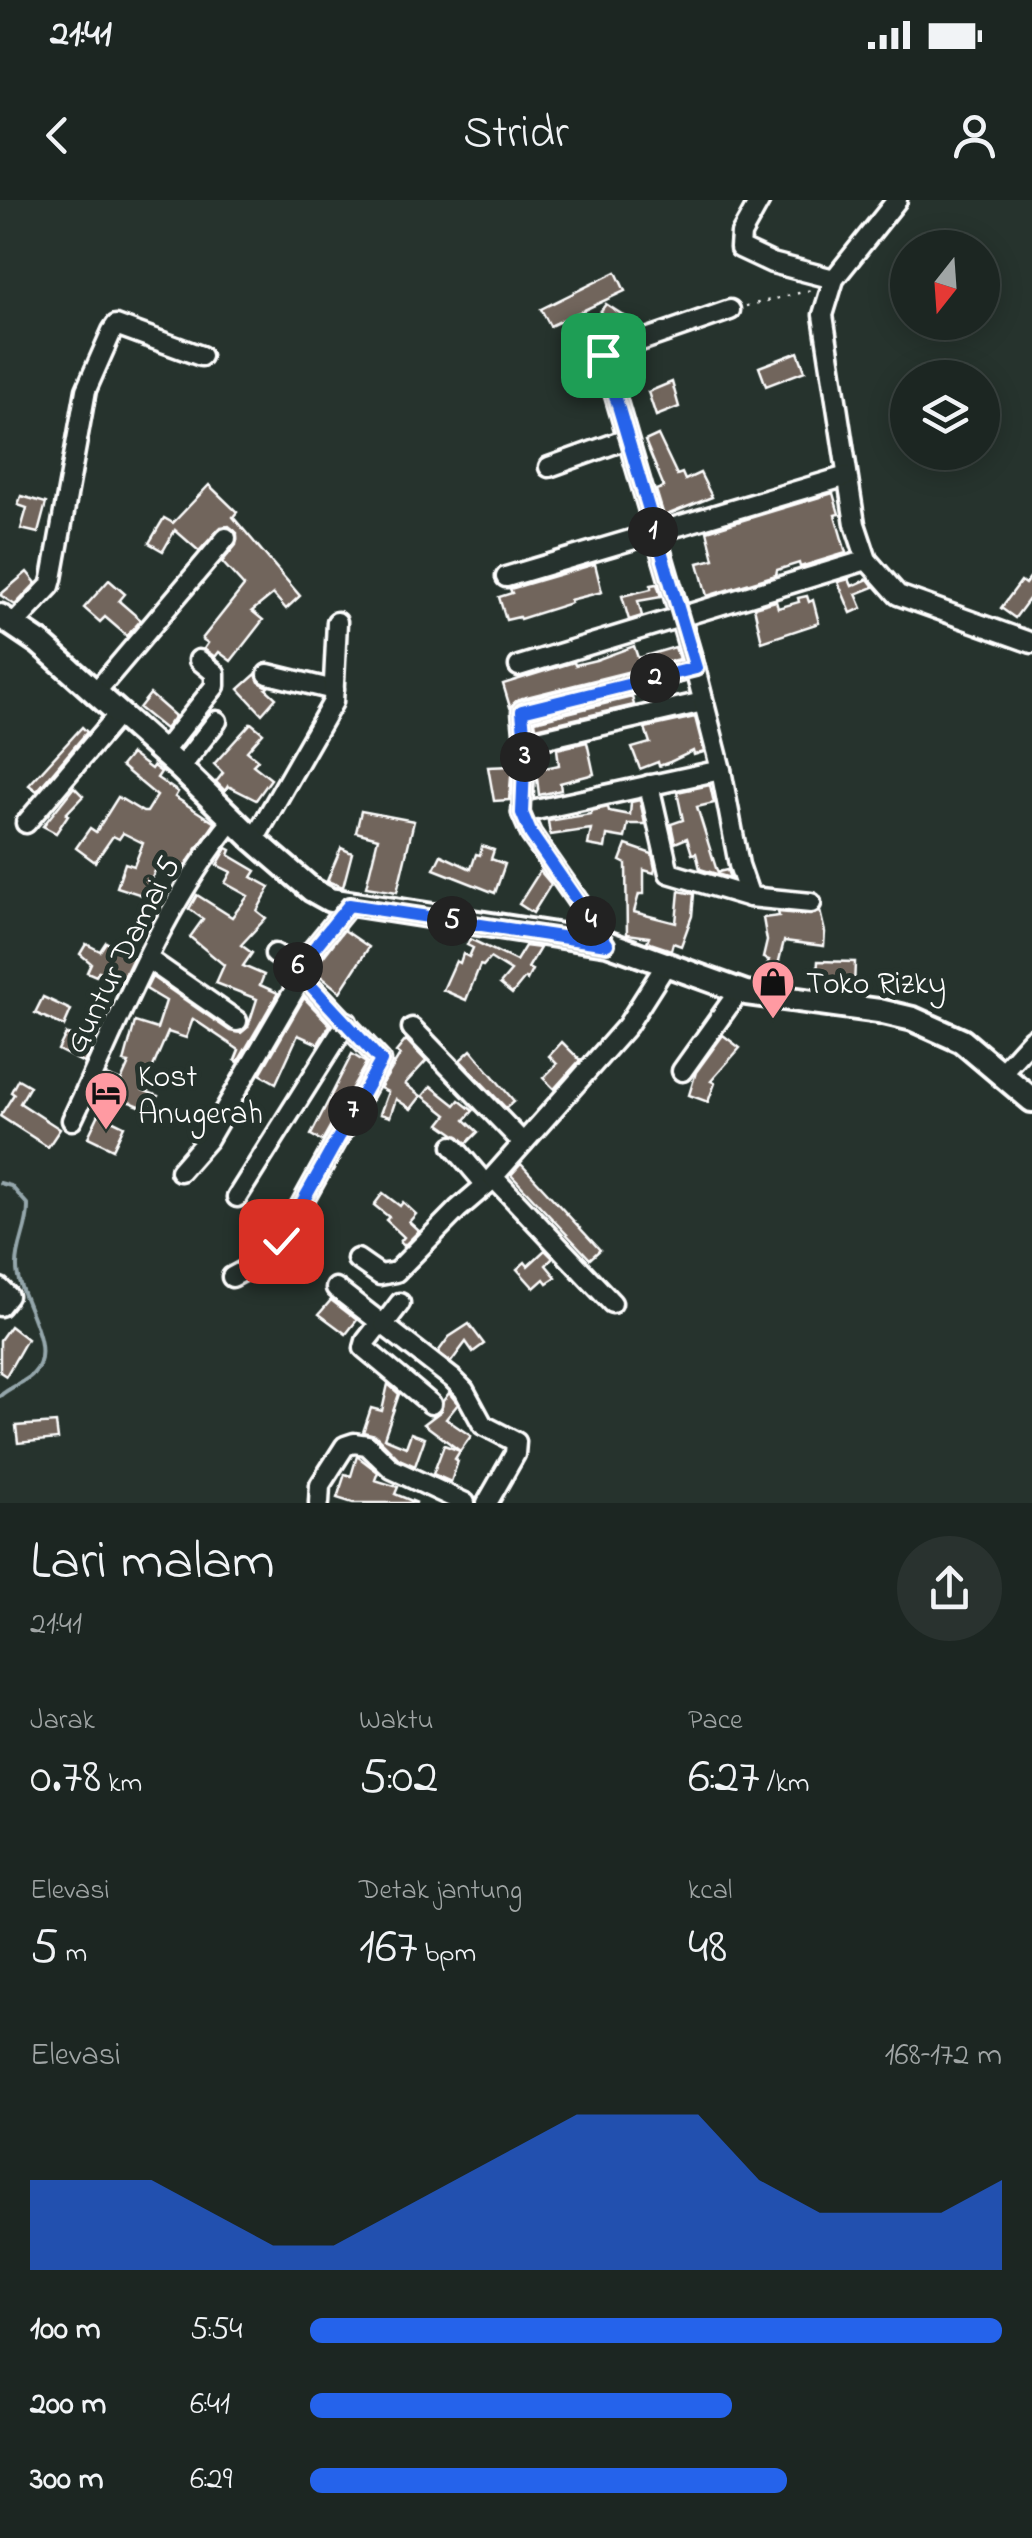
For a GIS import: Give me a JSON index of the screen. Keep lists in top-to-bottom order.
{
  "streets": {
    "street": ["Guntur Damai 5"]
  },
  "places": {
    "shop": ["Toko Rizky"],
    "hotel": ["Kost Anugerah"]
  },
  "north": "bottom",
  "page": {
    "status": "21:41",
    "header": "Stridr",
    "pins": [
      "1",
      "2",
      "3",
      "4",
      "5",
      "6",
      "7"
    ],
    "heading": ["Lari malam", "21:41"],
    "stats": [
      ["Jarak", "0.78 km"],
      ["Waktu", "5:02"],
      ["Pace", "6:27 /km"],
      ["Elevasi", "5 m"],
      ["Detak jantung", "167 bpm"],
      ["kcal", "48"]
    ],
    "chart": ["Elevasi", "168–172 m"],
    "list": [
      {
        "name": "100 m",
        "note": "5:54"
      },
      {
        "name": "200 m",
        "note": "6:41"
      },
      {
        "name": "300 m",
        "note": "6:29"
      }
    ]
  }
}
